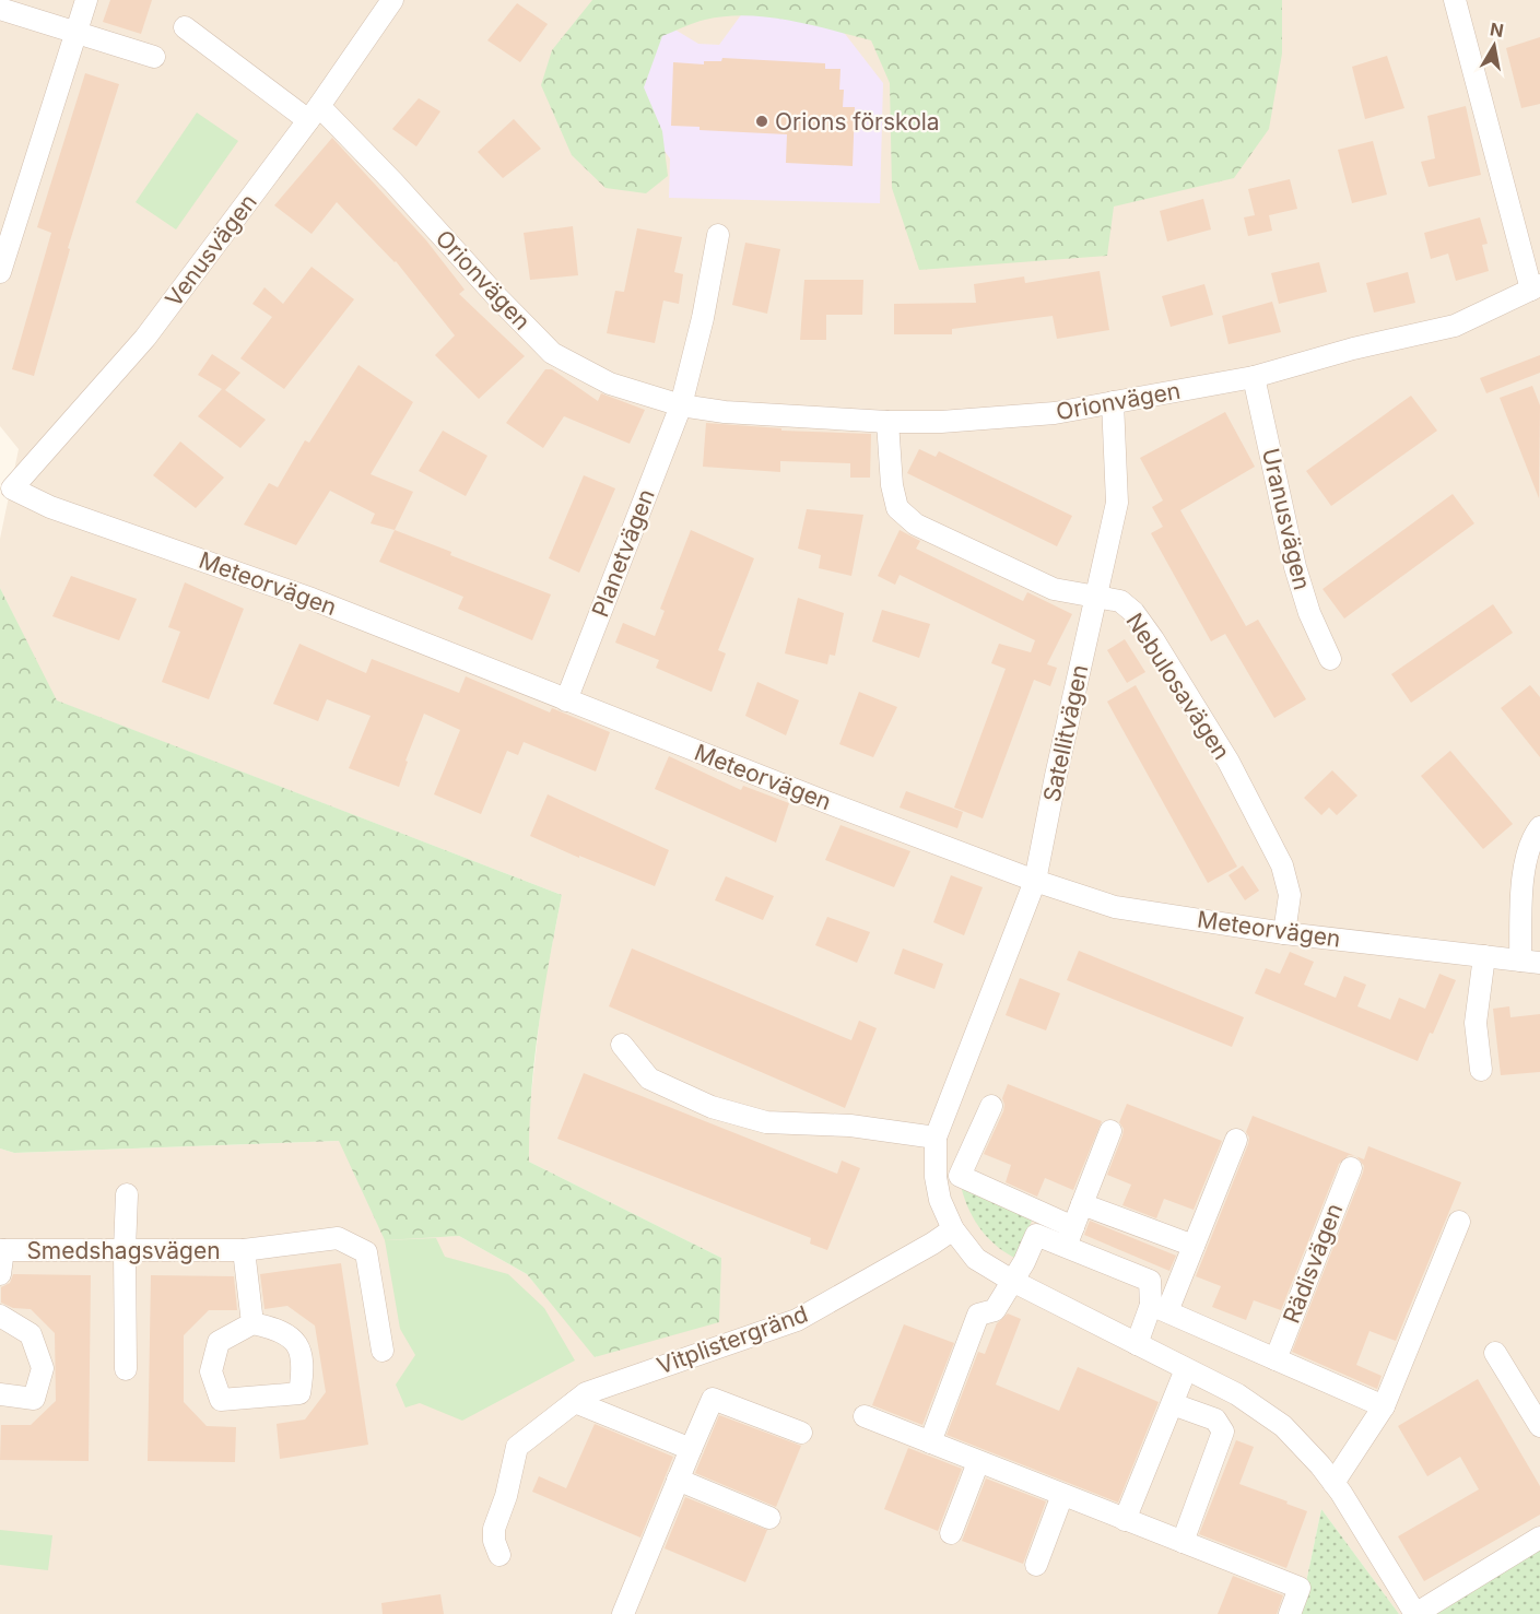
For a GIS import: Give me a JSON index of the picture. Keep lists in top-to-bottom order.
{
  "streets": {
    "street": [
      "Venusvägen",
      "Orionvägen",
      "Uranusvägen",
      "Planetvägen",
      "Meteorvägen",
      "Nebulosavägen",
      "Satellitvägen",
      "Smedshagsvägen",
      "Rädisvägen",
      "Vitplistergränd"
    ]
  },
  "crossings": [
    ["Venusvägen", "Orionvägen"],
    ["Venusvägen", "Meteorvägen"],
    ["Orionvägen", "Uranusvägen"],
    ["Orionvägen", "Planetvägen"],
    ["Orionvägen", "Nebulosavägen"],
    ["Orionvägen", "Satellitvägen"],
    ["Planetvägen", "Meteorvägen"],
    ["Meteorvägen", "Nebulosavägen"],
    ["Meteorvägen", "Satellitvägen"],
    ["Nebulosavägen", "Satellitvägen"]
  ],
  "places": ["Orions förskola"],
  "north": "top"
}
